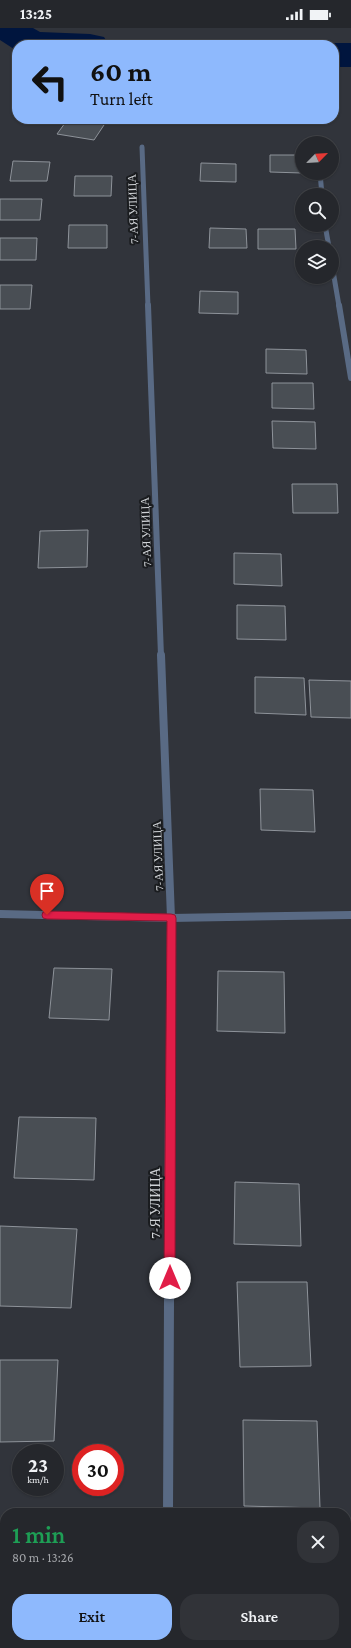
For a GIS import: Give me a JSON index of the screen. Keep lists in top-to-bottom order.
{
  "streets": {
    "street": ["7-АЯ УЛИЦА", "7-Я УЛИЦА"]
  },
  "crossings": [
    ["7-АЯ УЛИЦА", "7-Я УЛИЦА"]
  ],
  "north": "top right",
  "page": {
    "status": "13:25",
    "turn": ["60 m", "Turn left"],
    "speed": "23 km/h",
    "limit": "30",
    "heading": ["1 min", "80 m · 13:26"],
    "buttons": ["Exit", "Share"]
  }
}
